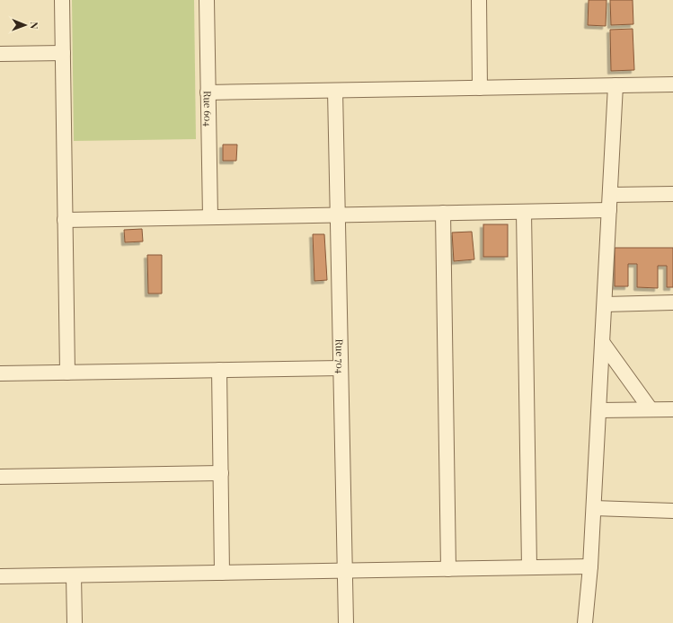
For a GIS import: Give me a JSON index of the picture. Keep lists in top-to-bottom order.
{
  "streets": {
    "street": ["Rue 604", "Rue 704"]
  },
  "north": "right"
}
